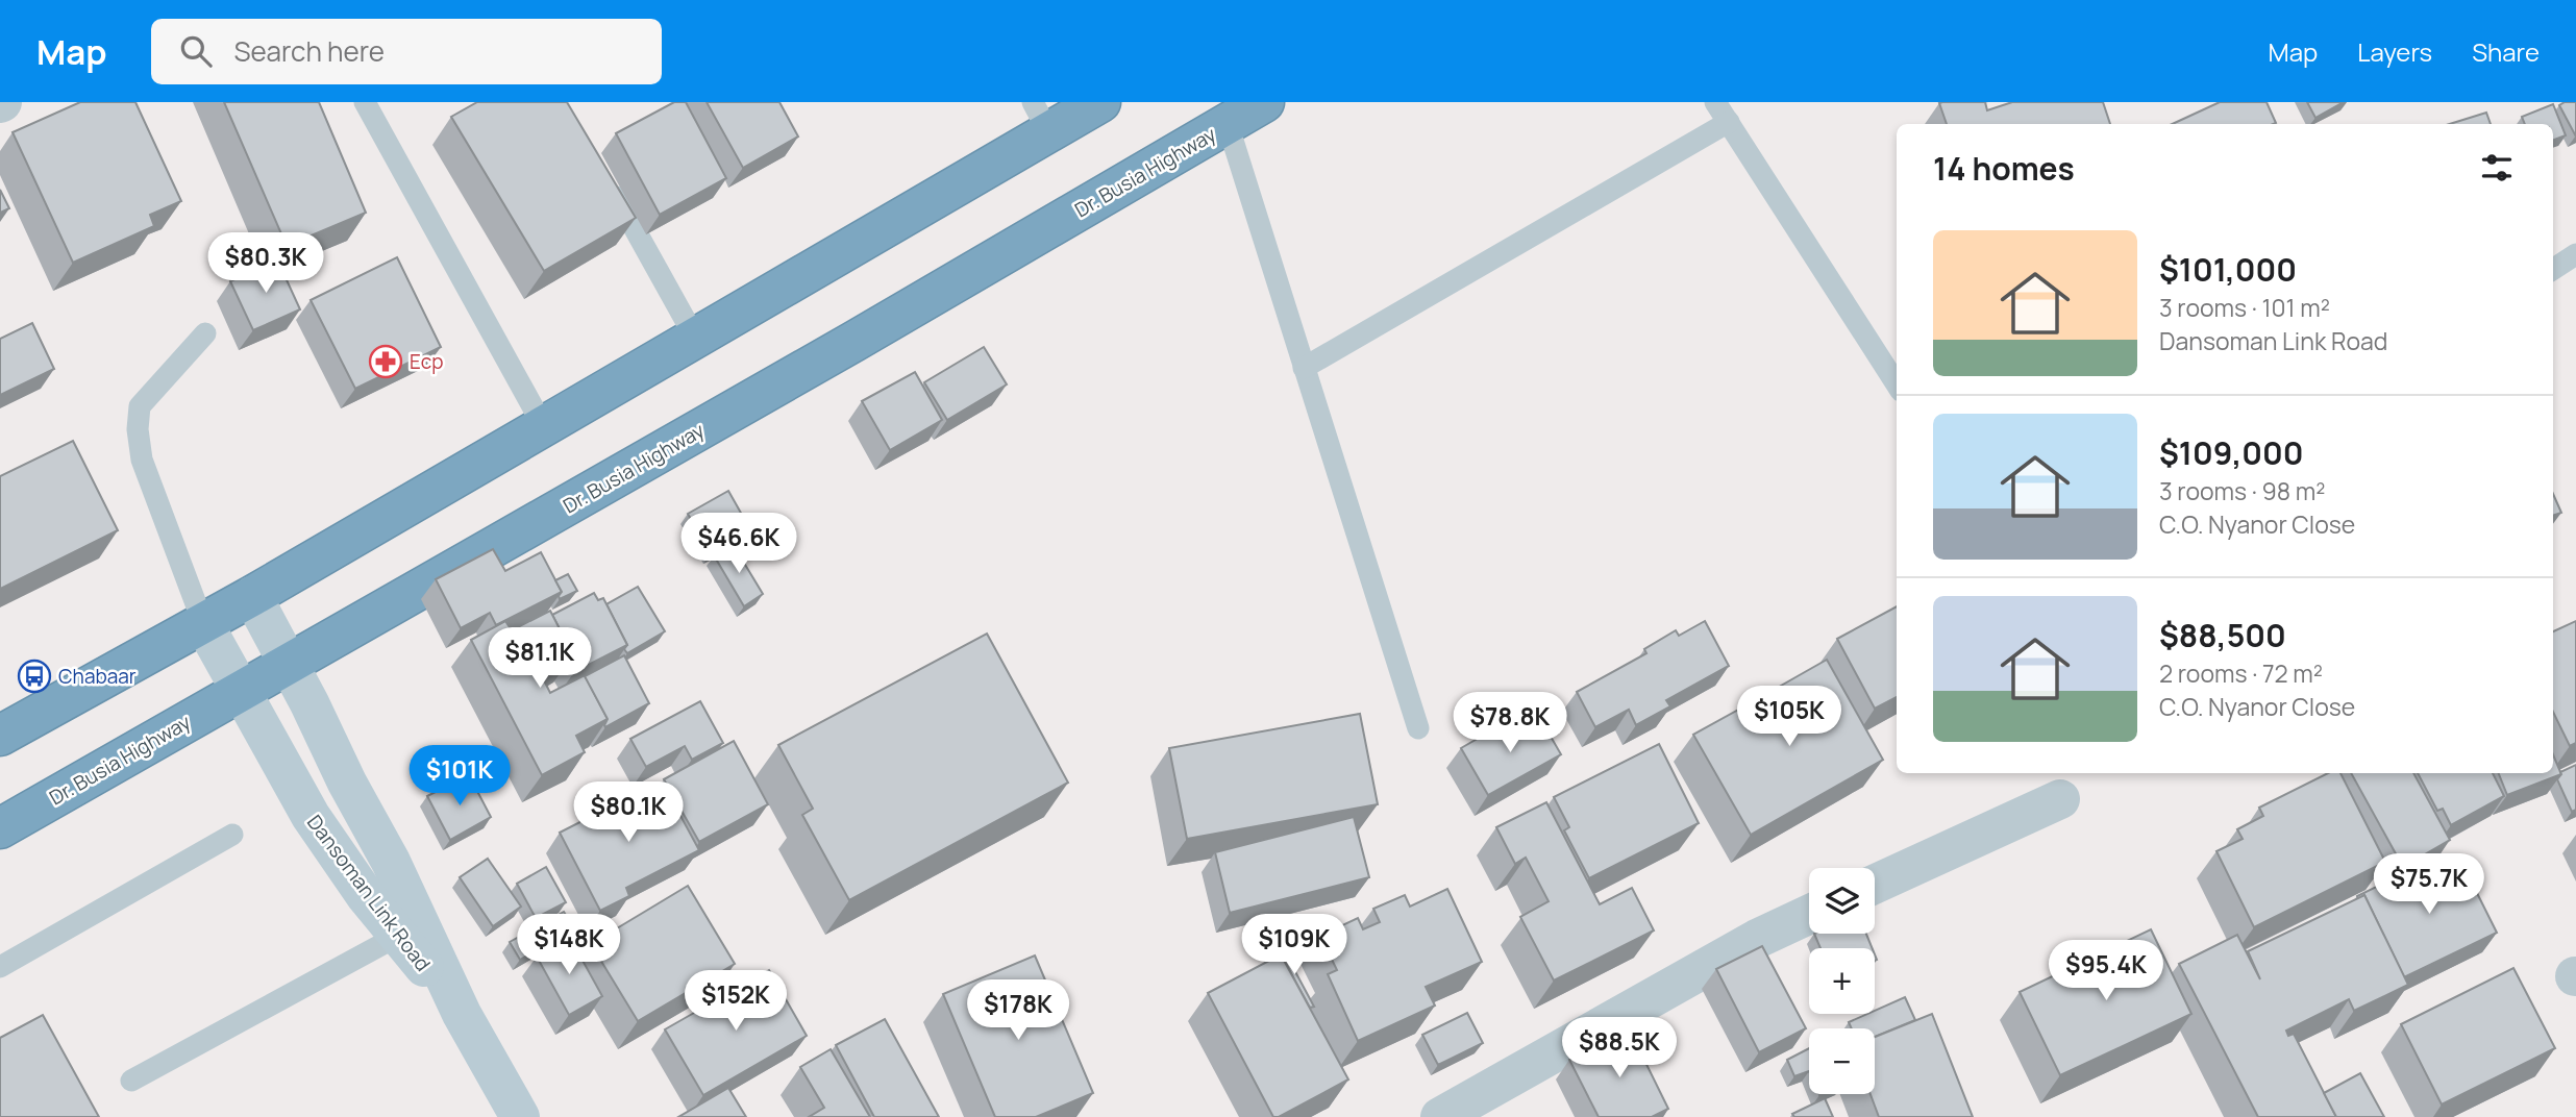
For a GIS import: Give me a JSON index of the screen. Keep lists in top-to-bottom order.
{
  "streets": {
    "highway": ["Dr. Busia Highway"],
    "main road": ["Dansoman Link Road"]
  },
  "crossings": [
    ["Dr. Busia Highway", "Dansoman Link Road"]
  ],
  "places": {
    "pharmacy": ["Ecp"],
    "bus stop": ["Chabaar"]
  },
  "page": {
    "header": "Map",
    "search": "Search here",
    "nav": ["Map", "Layers", "Share"],
    "heading": "14 homes",
    "list": [
      {
        "name": "$101,000",
        "note": "3 rooms · 101 m² · Dansoman Link Road"
      },
      {
        "name": "$109,000",
        "note": "3 rooms · 98 m² · C.O. Nyanor Close"
      },
      {
        "name": "$88,500",
        "note": "2 rooms · 72 m² · C.O. Nyanor Close"
      }
    ],
    "price": [
      "$80.3K",
      "$46.6K",
      "$81.1K",
      "$105K",
      "$78.8K",
      "$101K",
      "$80.1K",
      "$75.7K",
      "$148K",
      "$109K",
      "$95.4K",
      "$152K",
      "$178K",
      "$88.5K"
    ],
    "map_buttons": ["+", "−"]
  }
}
